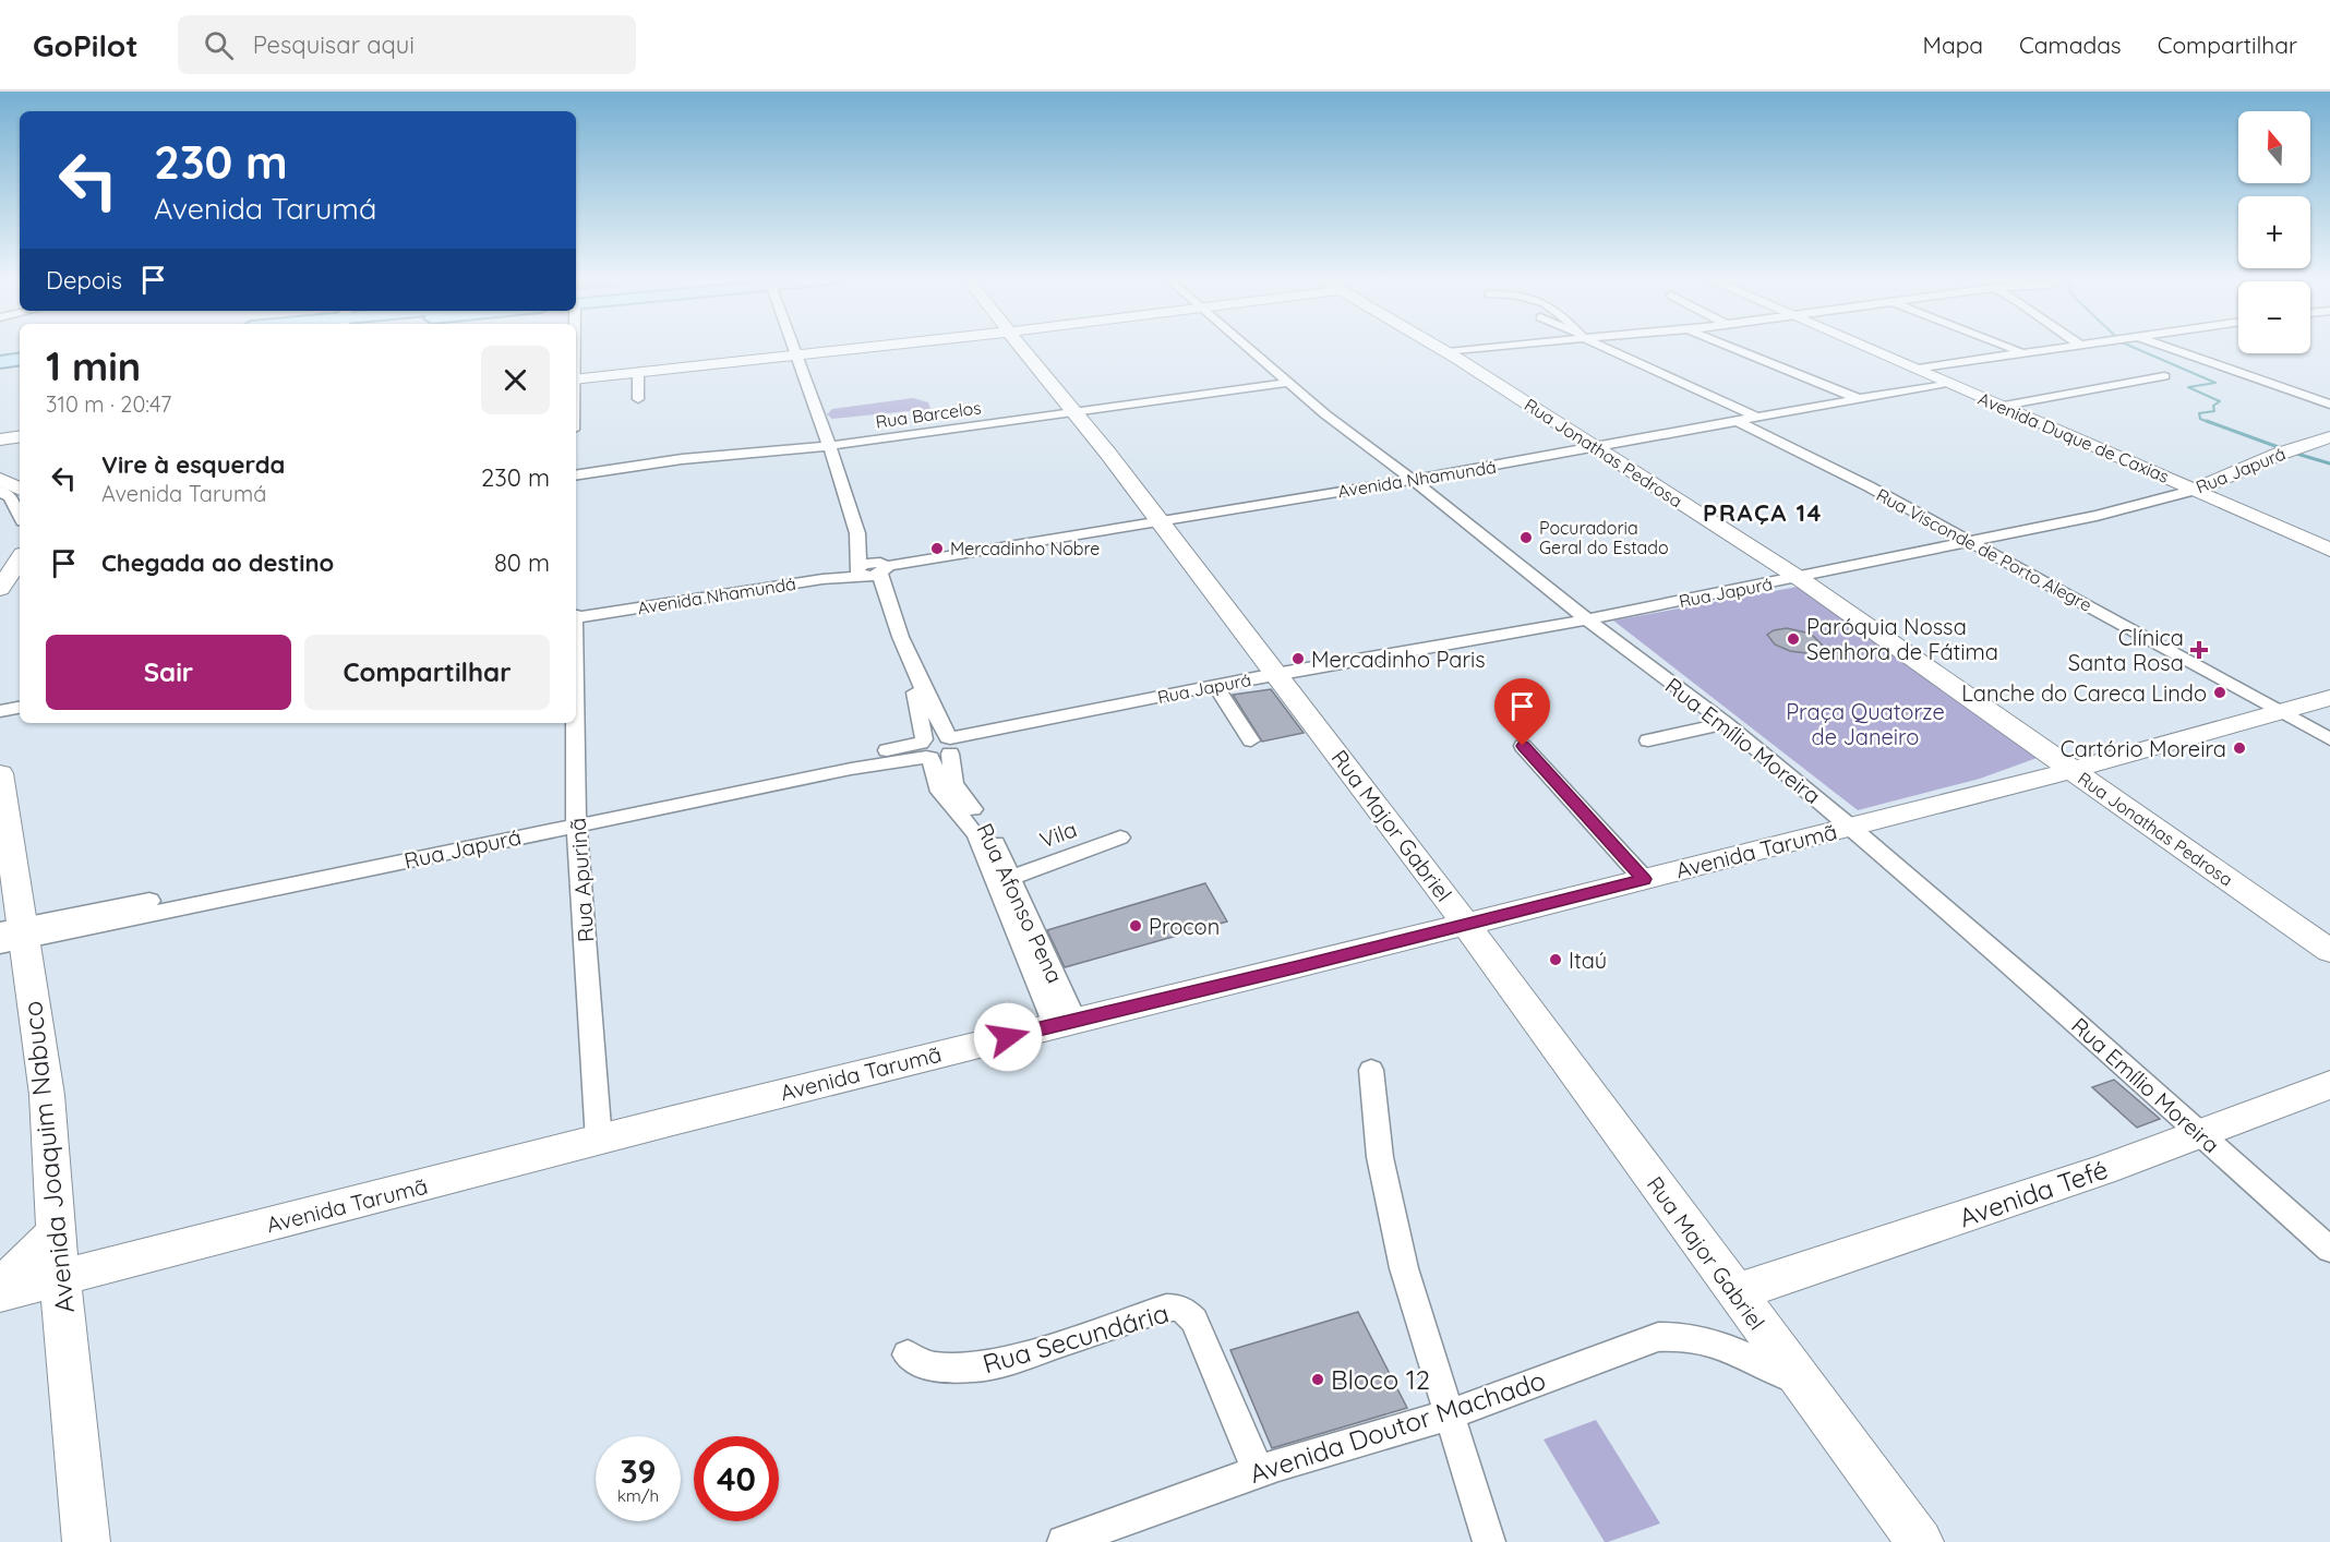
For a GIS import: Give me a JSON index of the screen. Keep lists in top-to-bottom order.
{
  "streets": {
    "street": [
      "Rua Barcelos",
      "Avenida Duque de Caxias",
      "Rua Jonathas Pedrosa",
      "Rua Japurá",
      "Avenida Nhamundá",
      "Rua Visconde de Porto Alegre",
      "Rua Emílio Moreira",
      "Rua Major Gabriel",
      "Vila",
      "Avenida Tarumã",
      "Rua Apurinã",
      "Rua Afonso Pena",
      "Avenida Joaquim Nabuco",
      "Avenida Tefé",
      "Rua Secundária",
      "Avenida Doutor Machado"
    ]
  },
  "crossings": [
    ["Rua Barcelos", "Rua Emílio Moreira"],
    ["Rua Barcelos", "Rua Major Gabriel"],
    ["Rua Barcelos", "Rua Afonso Pena"],
    ["Avenida Duque de Caxias", "Rua Japurá"],
    ["Avenida Duque de Caxias", "Avenida Nhamundá"],
    ["Rua Jonathas Pedrosa", "Rua Japurá"],
    ["Rua Jonathas Pedrosa", "Avenida Nhamundá"],
    ["Rua Jonathas Pedrosa", "Avenida Tarumã"],
    ["Rua Japurá", "Rua Visconde de Porto Alegre"],
    ["Rua Japurá", "Rua Emílio Moreira"],
    ["Rua Japurá", "Rua Major Gabriel"],
    ["Rua Japurá", "Rua Apurinã"],
    ["Rua Japurá", "Rua Afonso Pena"],
    ["Rua Japurá", "Avenida Joaquim Nabuco"],
    ["Avenida Nhamundá", "Rua Visconde de Porto Alegre"],
    ["Avenida Nhamundá", "Rua Emílio Moreira"],
    ["Avenida Nhamundá", "Rua Major Gabriel"],
    ["Avenida Nhamundá", "Rua Afonso Pena"],
    ["Rua Visconde de Porto Alegre", "Avenida Tarumã"],
    ["Rua Emílio Moreira", "Avenida Tarumã"],
    ["Rua Emílio Moreira", "Avenida Tefé"],
    ["Rua Major Gabriel", "Avenida Tarumã"],
    ["Rua Major Gabriel", "Avenida Tefé"],
    ["Rua Major Gabriel", "Avenida Doutor Machado"],
    ["Vila", "Rua Afonso Pena"],
    ["Avenida Tarumã", "Rua Apurinã"],
    ["Avenida Tarumã", "Rua Afonso Pena"],
    ["Avenida Tarumã", "Avenida Joaquim Nabuco"],
    ["Rua Secundária", "Avenida Doutor Machado"]
  ],
  "districts": ["PRAÇA 14"],
  "parks": ["Praça Quatorze de Janeiro"],
  "places": {
    "other": [
      "Pocuradoria Geral do Estado",
      "Mercadinho Nobre",
      "Paróquia Nossa Senhora de Fátima",
      "Mercadinho Paris",
      "Lanche do Careca Lindo",
      "Cartório Moreira",
      "Procon",
      "Itaú",
      "Bloco 12"
    ],
    "health": ["Clínica Santa Rosa"]
  },
  "north": "top",
  "page": {
    "header": "GoPilot",
    "search": "Pesquisar aqui",
    "nav": ["Mapa", "Camadas", "Compartilhar"],
    "map_buttons": ["+", "−"],
    "turn": ["230 m", "Avenida Tarumá"],
    "then": "Depois",
    "heading": ["1 min", "310 m · 20:47"],
    "list": [
      {
        "name": "Vire à esquerda",
        "note": "Avenida Tarumá",
        "value": "230 m"
      },
      {
        "name": "Chegada ao destino",
        "value": "80 m"
      }
    ],
    "buttons": ["Sair", "Compartilhar"],
    "speed": "39 km/h",
    "limit": "40"
  }
}
